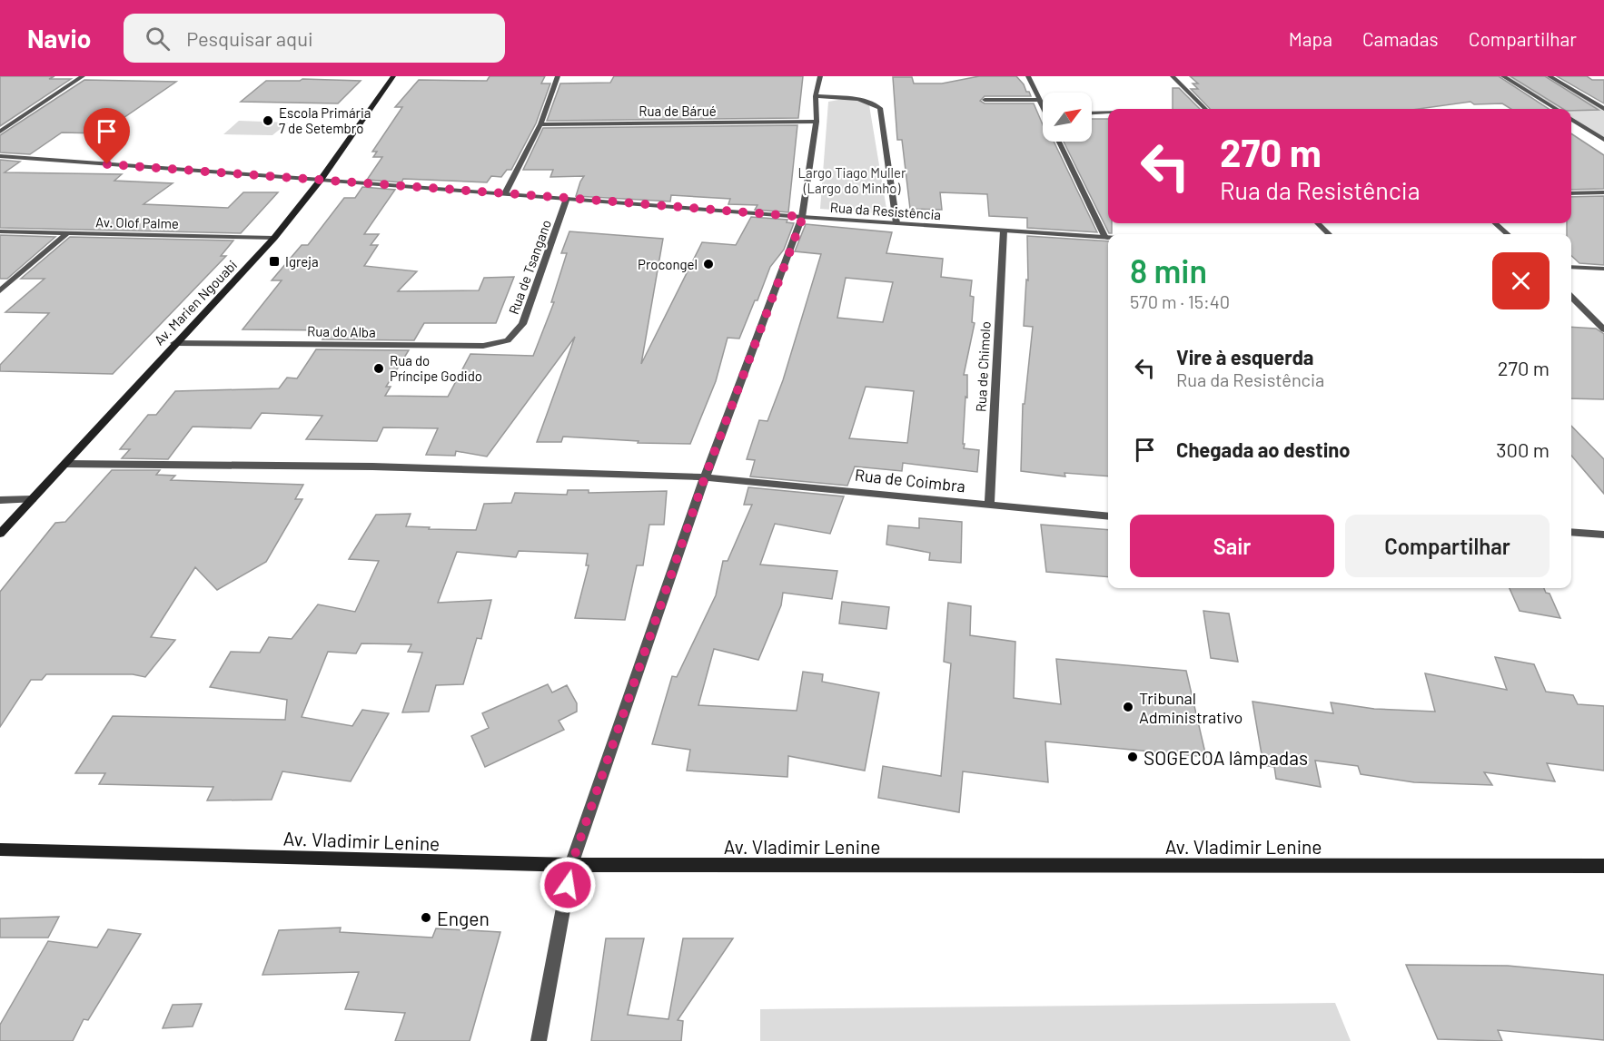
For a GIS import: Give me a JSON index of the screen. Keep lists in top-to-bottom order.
{
  "streets": {
    "main road": ["Av. Marien Ngouabi", "Av. Vladimir Lenine"],
    "street": [
      "Rua de Bárué",
      "Rua da Resistência",
      "Av. Olof Palme",
      "Rua de Tsangano",
      "Rua do Alba",
      "Rua de Chimolo",
      "Rua de Coimbra"
    ]
  },
  "crossings": [
    ["Rua da Resistência", "Rua de Tsangano"],
    ["Rua da Resistência", "Av. Marien Ngouabi"],
    ["Rua da Resistência", "Rua de Chimolo"],
    ["Av. Olof Palme", "Av. Marien Ngouabi"],
    ["Rua de Tsangano", "Rua do Alba"],
    ["Av. Marien Ngouabi", "Rua do Alba"],
    ["Rua de Chimolo", "Rua de Coimbra"]
  ],
  "parks": ["Largo Tiago Muller (Largo do Minho)"],
  "places": {
    "other": [
      "Escola Primária 7 de Setembro",
      "Procongel",
      "Rua do Príncipe Godido",
      "Tribunal Administrativo",
      "SOGECOA lâmpadas",
      "Engen"
    ],
    "transit": ["Igreja"]
  },
  "north": "top right",
  "page": {
    "header": "Navio",
    "search": "Pesquisar aqui",
    "nav": ["Mapa", "Camadas", "Compartilhar"],
    "turn": ["270 m", "Rua da Resistência"],
    "heading": ["8 min", "570 m · 15:40"],
    "list": [
      {
        "name": "Vire à esquerda",
        "note": "Rua da Resistência",
        "value": "270 m"
      },
      {
        "name": "Chegada ao destino",
        "value": "300 m"
      }
    ],
    "buttons": ["Sair", "Compartilhar"]
  }
}
